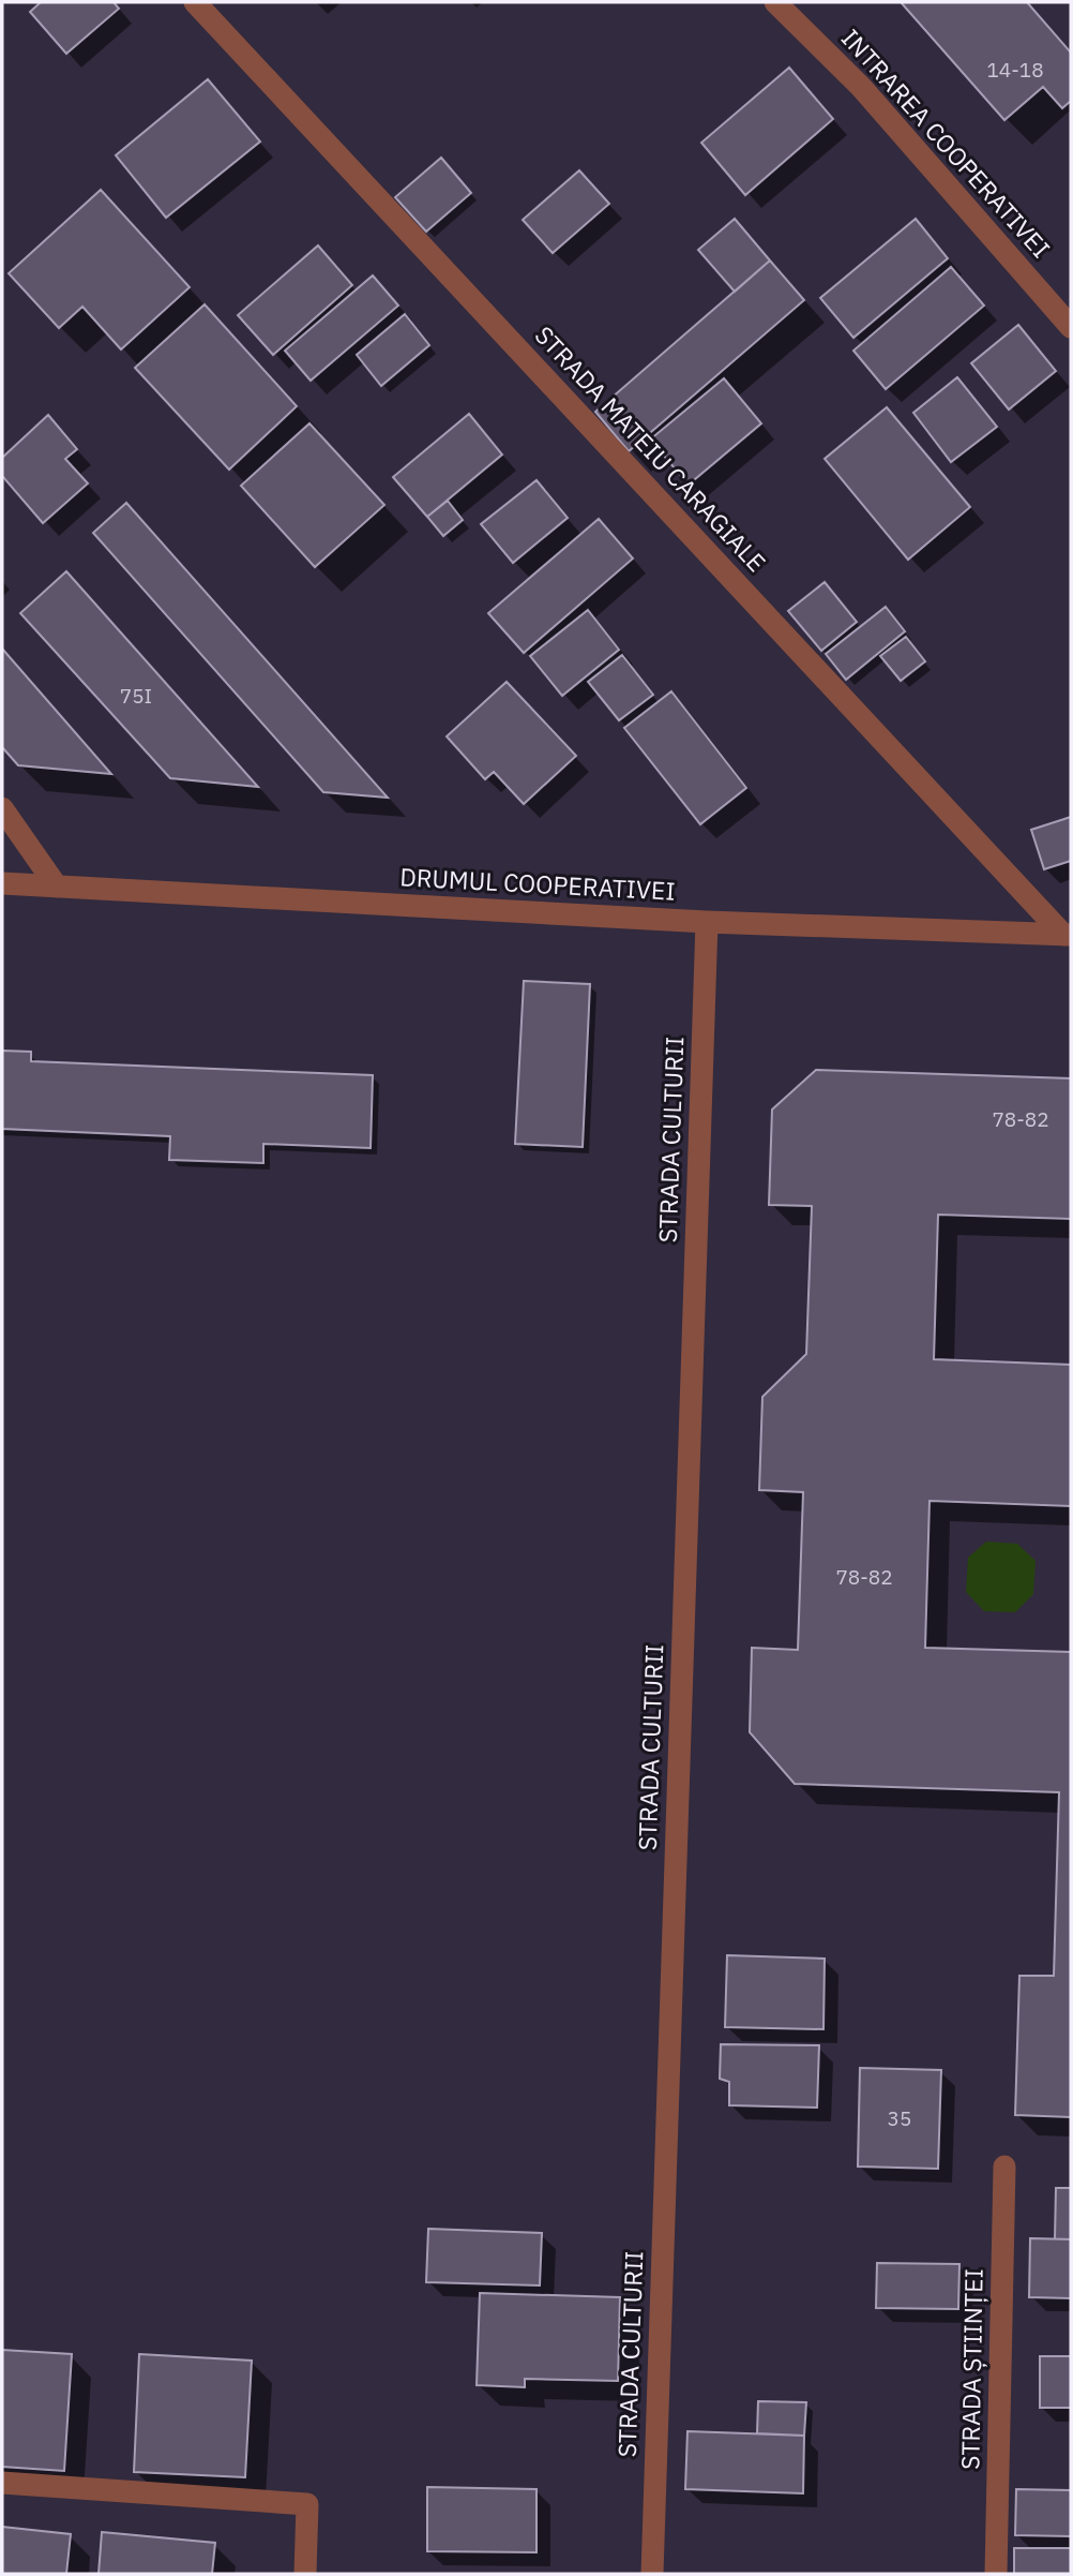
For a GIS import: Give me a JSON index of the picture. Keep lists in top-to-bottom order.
{
  "streets": {
    "street": [
      "INTRAREA COOPERATIVEI",
      "STRADA MATEIU CARAGIALE",
      "DRUMUL COOPERATIVEI",
      "STRADA CULTURII",
      "STRADA ȘTIINȚEI"
    ]
  },
  "crossings": [
    ["STRADA MATEIU CARAGIALE", "DRUMUL COOPERATIVEI"],
    ["DRUMUL COOPERATIVEI", "STRADA CULTURII"]
  ],
  "house_numbers": [
    "14-18",
    "75I",
    "78-82",
    "78-82",
    "35"
  ]
}
